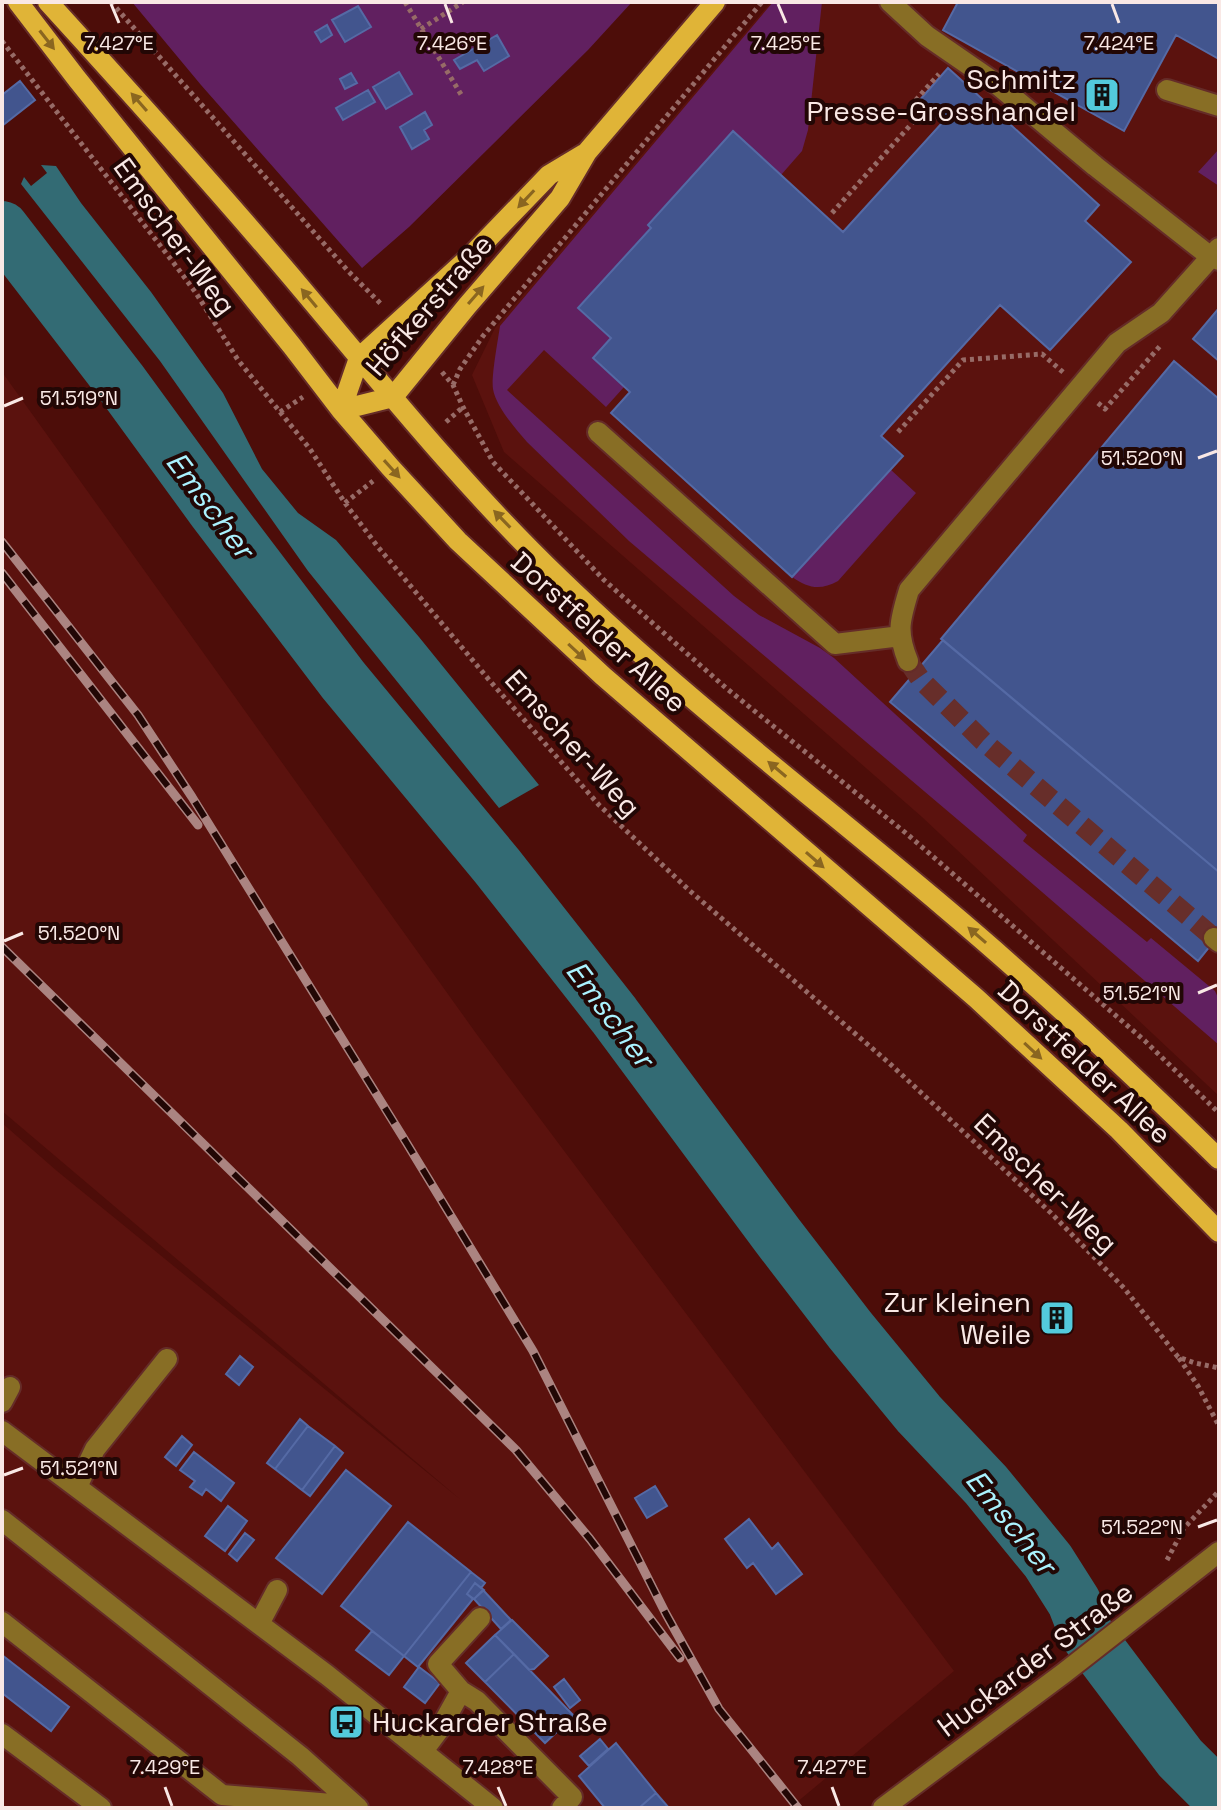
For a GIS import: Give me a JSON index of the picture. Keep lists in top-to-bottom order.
{
  "streets": {
    "main road": ["Höfkerstraße", "Dorstfelder Allee"],
    "street": ["Huckarder Straße"],
    "path": ["Emscher-Weg"]
  },
  "crossings": [
    ["Höfkerstraße", "Dorstfelder Allee"]
  ],
  "water": ["Emscher"],
  "places": {
    "building": ["Schmitz Presse-Grosshandel", "Zur kleinen Weile"],
    "bus stop": ["Huckarder Straße"]
  },
  "coordinates": [
    "7.424°E",
    "7.427°E",
    "7.426°E",
    "7.425°E",
    "51.519°N",
    "51.520°N",
    "51.521°N",
    "51.522°N",
    "7.429°E",
    "7.428°E"
  ]
}
